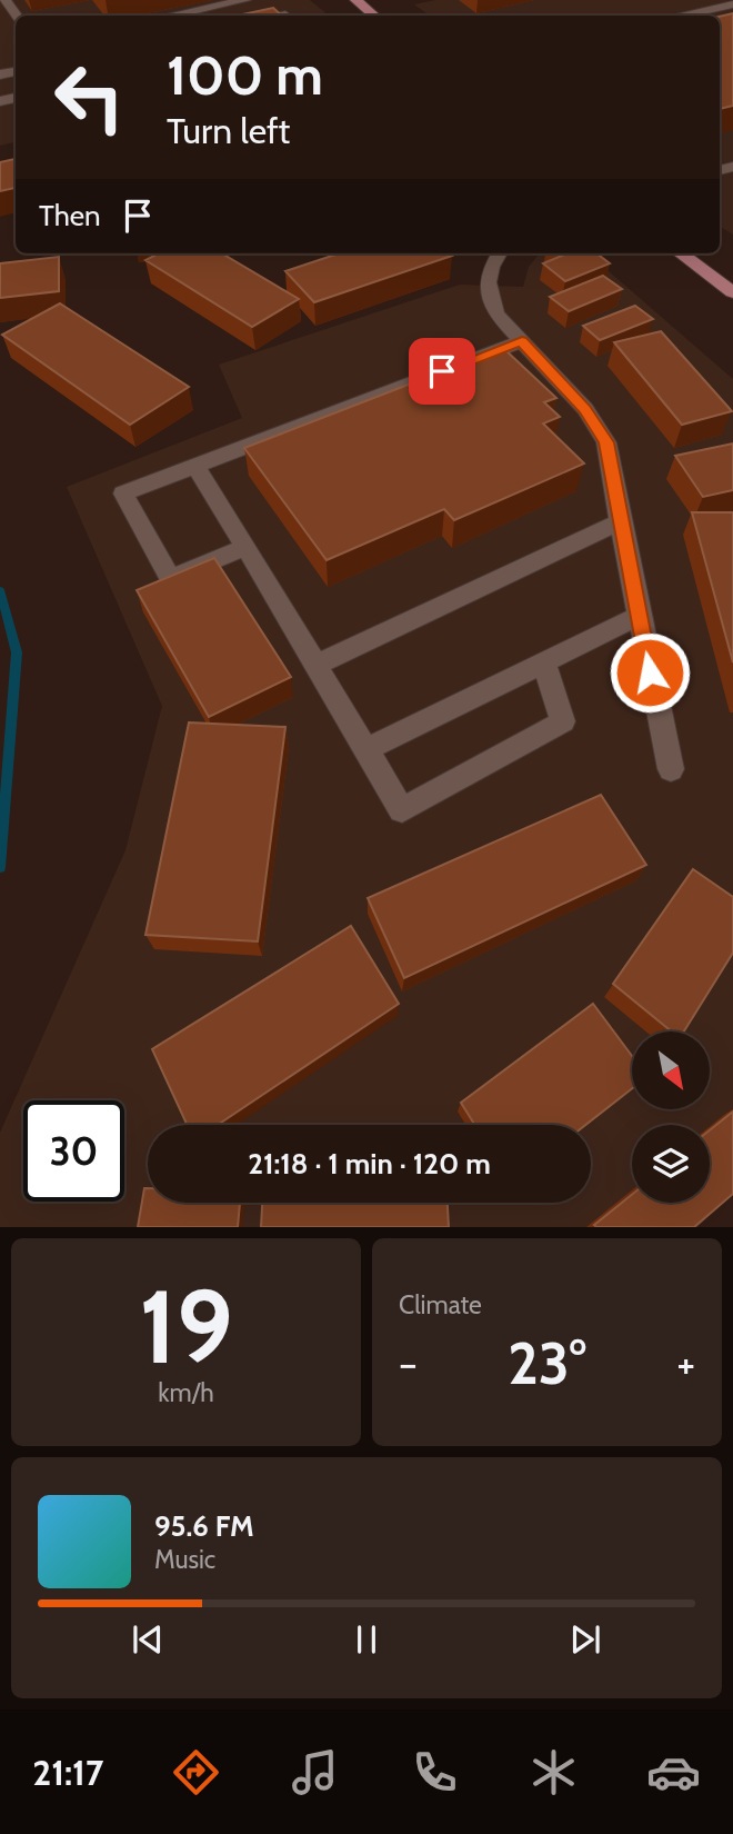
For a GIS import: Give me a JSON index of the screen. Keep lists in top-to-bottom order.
{
  "north": "bottom right",
  "page": {
    "turn": ["100 m", "Turn left"],
    "then": "Then",
    "limit": "30",
    "trip": "21:18 · 1 min · 120 m",
    "tile": [
      ["19", "km/h"],
      "Climate"
    ],
    "heat": ["−", "23°", "+"],
    "song": ["95.6 FM", "Music"],
    "tabs": "21:17"
  }
}
